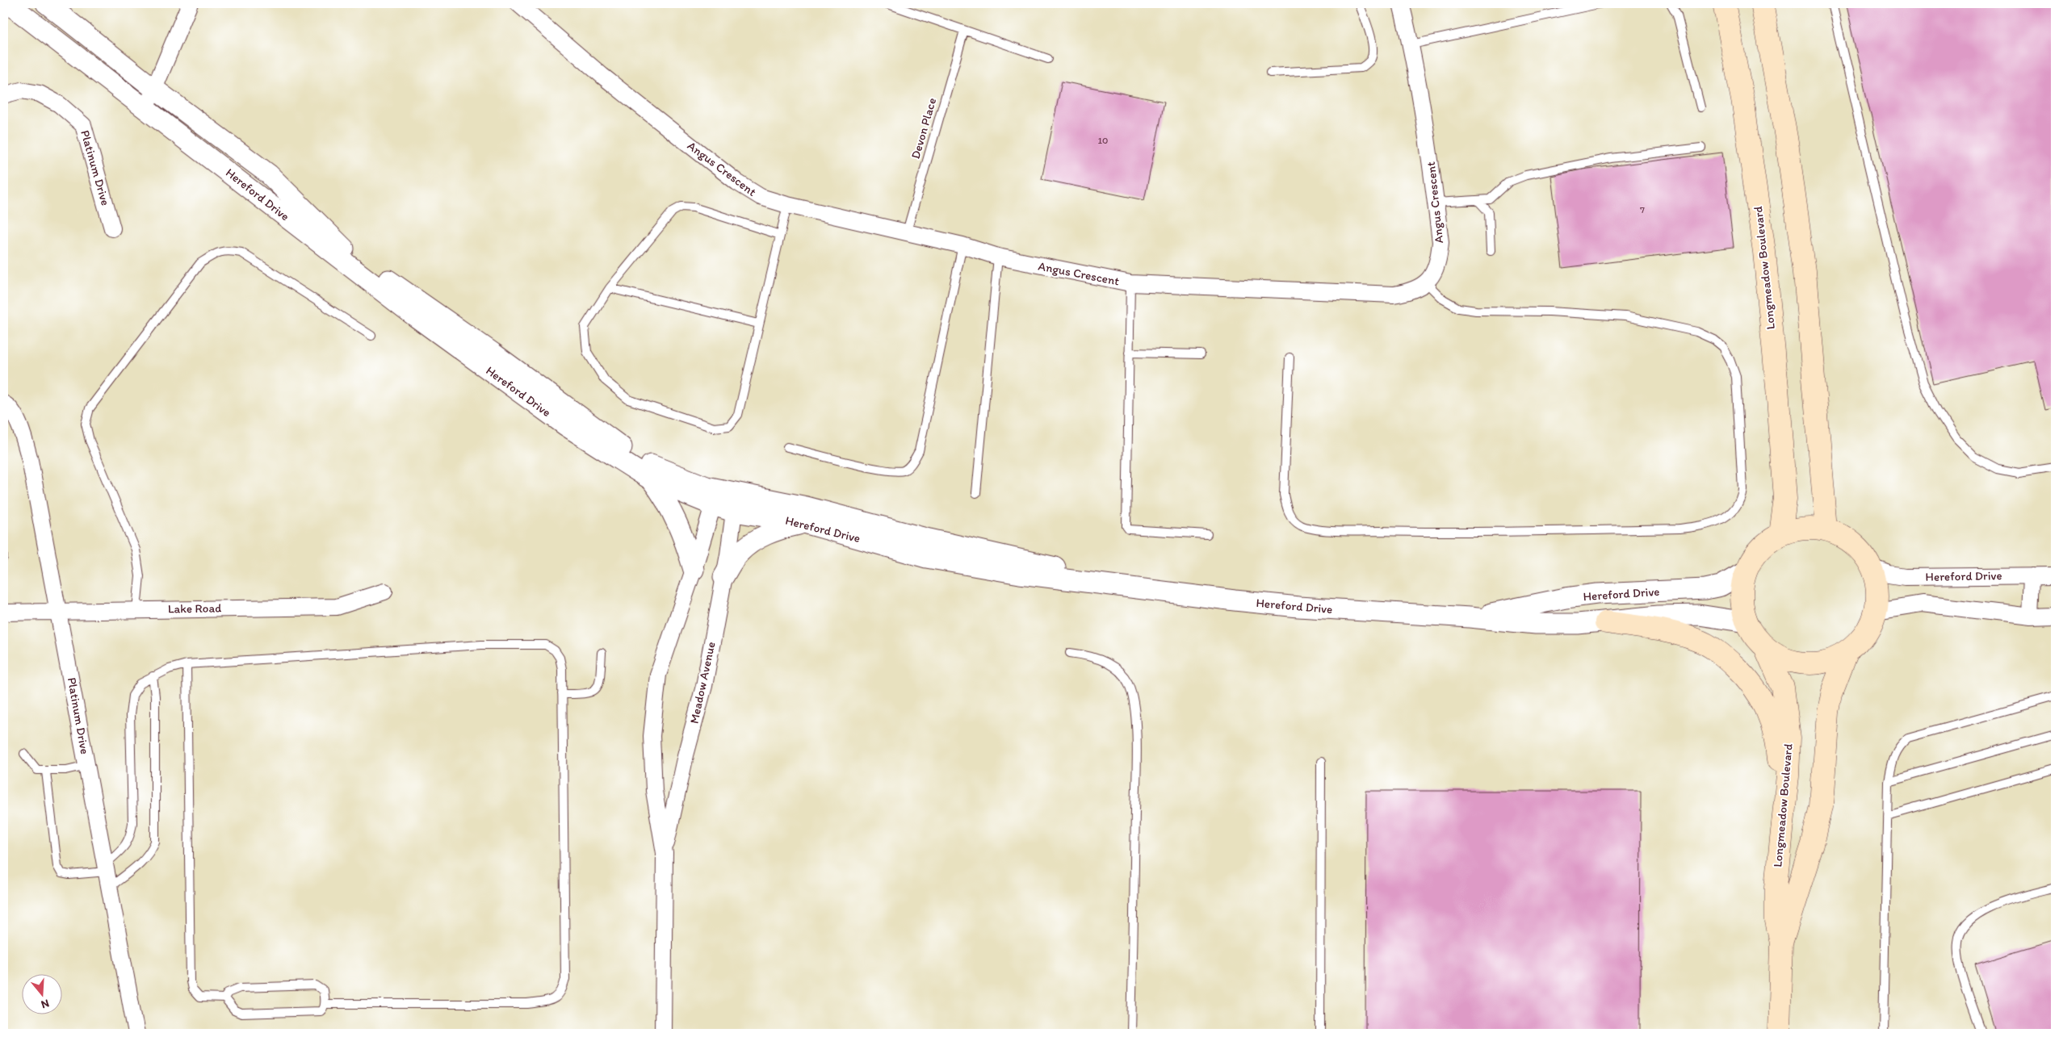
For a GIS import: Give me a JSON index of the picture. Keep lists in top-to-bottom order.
{
  "streets": {
    "main road": ["Longmeadow Boulevard"],
    "street": [
      "Platinum Drive",
      "Angus Crescent",
      "Hereford Drive",
      "Lake Road",
      "Meadow Avenue"
    ],
    "lane": ["Devon Place"]
  },
  "crossings": [
    ["Devon Place", "Angus Crescent"],
    ["Platinum Drive", "Lake Road"],
    ["Hereford Drive", "Longmeadow Boulevard"],
    ["Hereford Drive", "Meadow Avenue"]
  ],
  "house_numbers": ["10", "7"],
  "north": "bottom"
}
